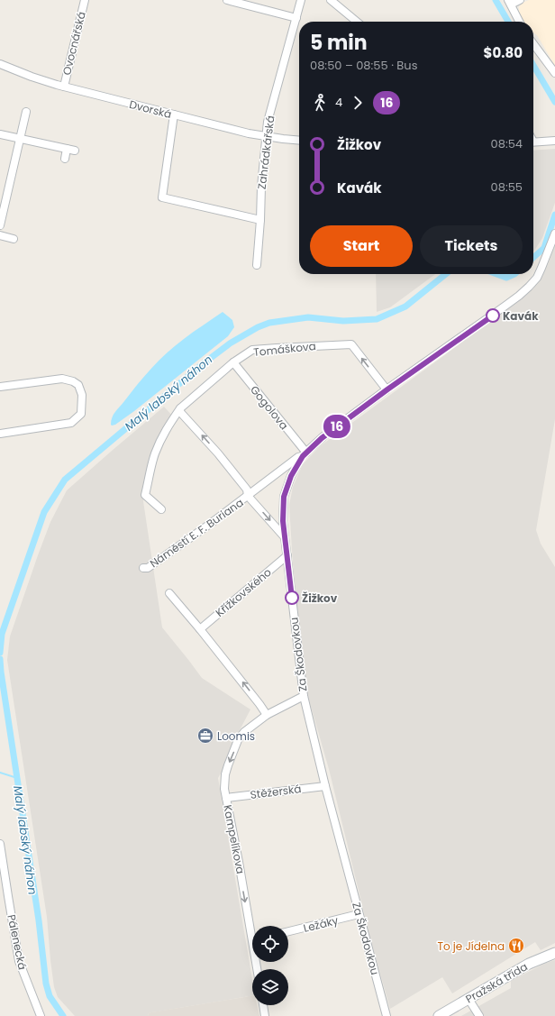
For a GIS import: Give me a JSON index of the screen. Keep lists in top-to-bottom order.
{
  "streets": {
    "street": [
      "Ovocnářská",
      "Dvorská",
      "Zahrádkářská",
      "Tomáškova",
      "Gogolova",
      "Náměstí E. F. Buriana",
      "Křížkovského",
      "Za Škodovkou",
      "Stěžerská",
      "Kampelíkova",
      "Ležáky",
      "Pálenecká",
      "Pražská třída"
    ]
  },
  "crossings": [
    ["Ovocnářská", "Dvorská"],
    ["Dvorská", "Zahrádkářská"],
    ["Tomáškova", "Gogolova"],
    ["Tomáškova", "Za Škodovkou"],
    ["Gogolova", "Náměstí E. F. Buriana"],
    ["Gogolova", "Za Škodovkou"],
    ["Náměstí E. F. Buriana", "Za Škodovkou"],
    ["Křížkovského", "Za Škodovkou"],
    ["Za Škodovkou", "Stěžerská"],
    ["Za Škodovkou", "Kampelíkova"],
    ["Za Škodovkou", "Ležáky"],
    ["Stěžerská", "Kampelíkova"]
  ],
  "one_way": ["Tomáškova", "Kampelíkova"],
  "water": ["Malý labský náhon"],
  "places": {
    "other": ["Kavák", "Žižkov"],
    "office": ["Loomis"],
    "restaurant": ["To je Jídelna"]
  },
  "lines": ["bus line 16"],
  "page": {
    "on_map": "16",
    "heading": ["5 min", "08:50 – 08:55 · Bus", "$0.80"],
    "legs": ["4", "16"],
    "list": [
      {
        "name": "Žižkov",
        "value": "08:54"
      },
      {
        "name": "Kavák",
        "value": "08:55"
      }
    ],
    "buttons": ["Start", "Tickets"]
  }
}
